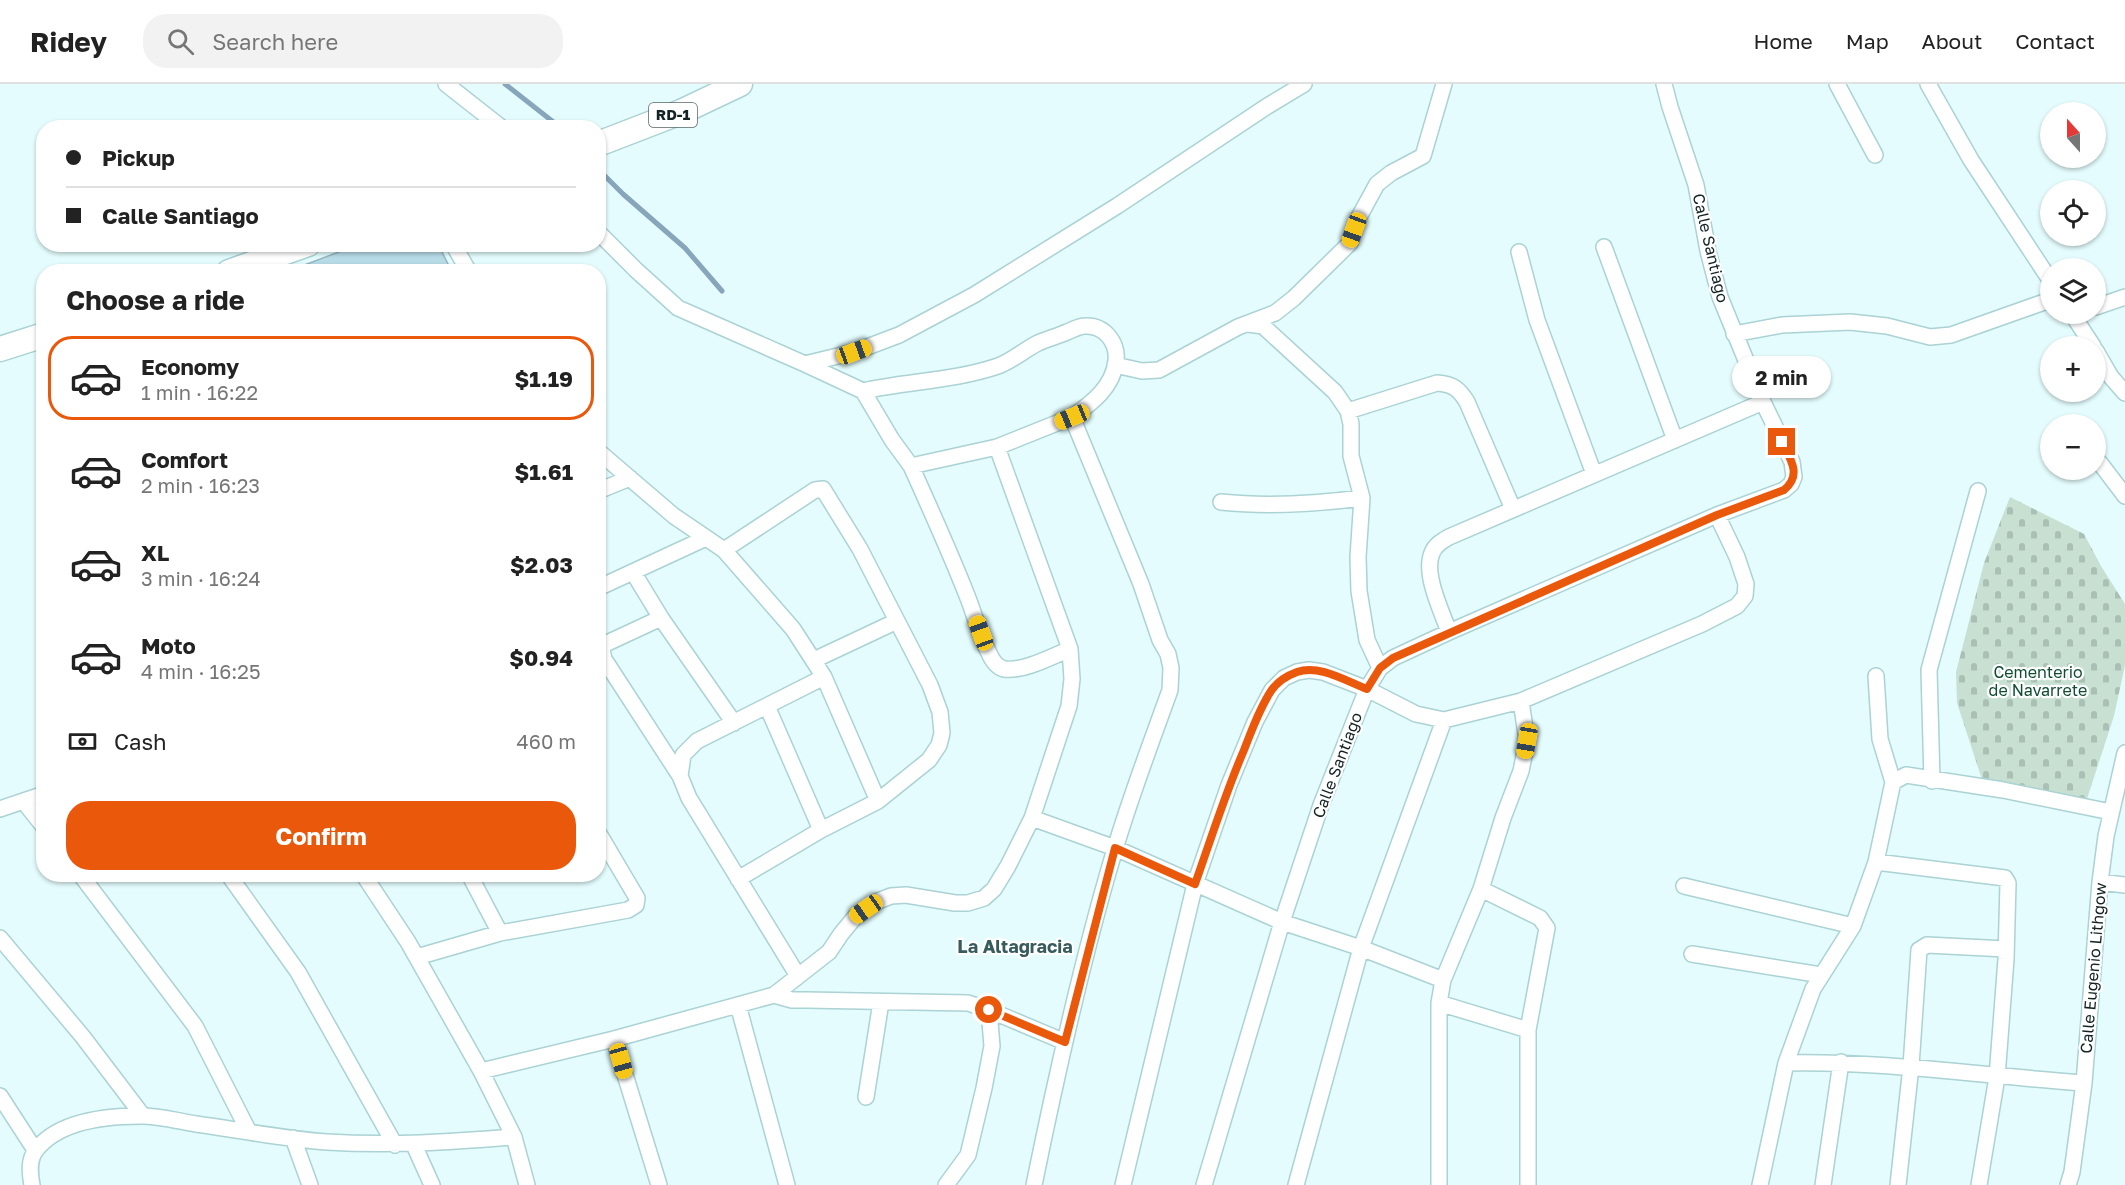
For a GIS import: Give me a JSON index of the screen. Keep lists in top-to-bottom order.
{
  "streets": {
    "main road": ["RD-1"],
    "street": ["Calle Santiago", "Calle Eugenio Lithgow"]
  },
  "districts": ["La Altagracia"],
  "parks": ["Cementerio de Navarrete"],
  "north": "top",
  "page": {
    "header": "Ridey",
    "search": "Search here",
    "nav": [
      "Home",
      "Map",
      "About",
      "Contact"
    ],
    "map_buttons": ["+", "−"],
    "banner": ["Pickup", "Calle Santiago"],
    "heading": "Choose a ride",
    "list": [
      {
        "name": "Economy",
        "note": "1 min · 16:22",
        "value": "$1.19"
      },
      {
        "name": "Comfort",
        "note": "2 min · 16:23",
        "value": "$1.61"
      },
      {
        "name": "XL",
        "note": "3 min · 16:24",
        "value": "$2.03"
      },
      {
        "name": "Moto",
        "note": "4 min · 16:25",
        "value": "$0.94"
      }
    ],
    "bubble": "2 min",
    "pay": ["Cash", "460 m"],
    "buttons": "Confirm"
  }
}
